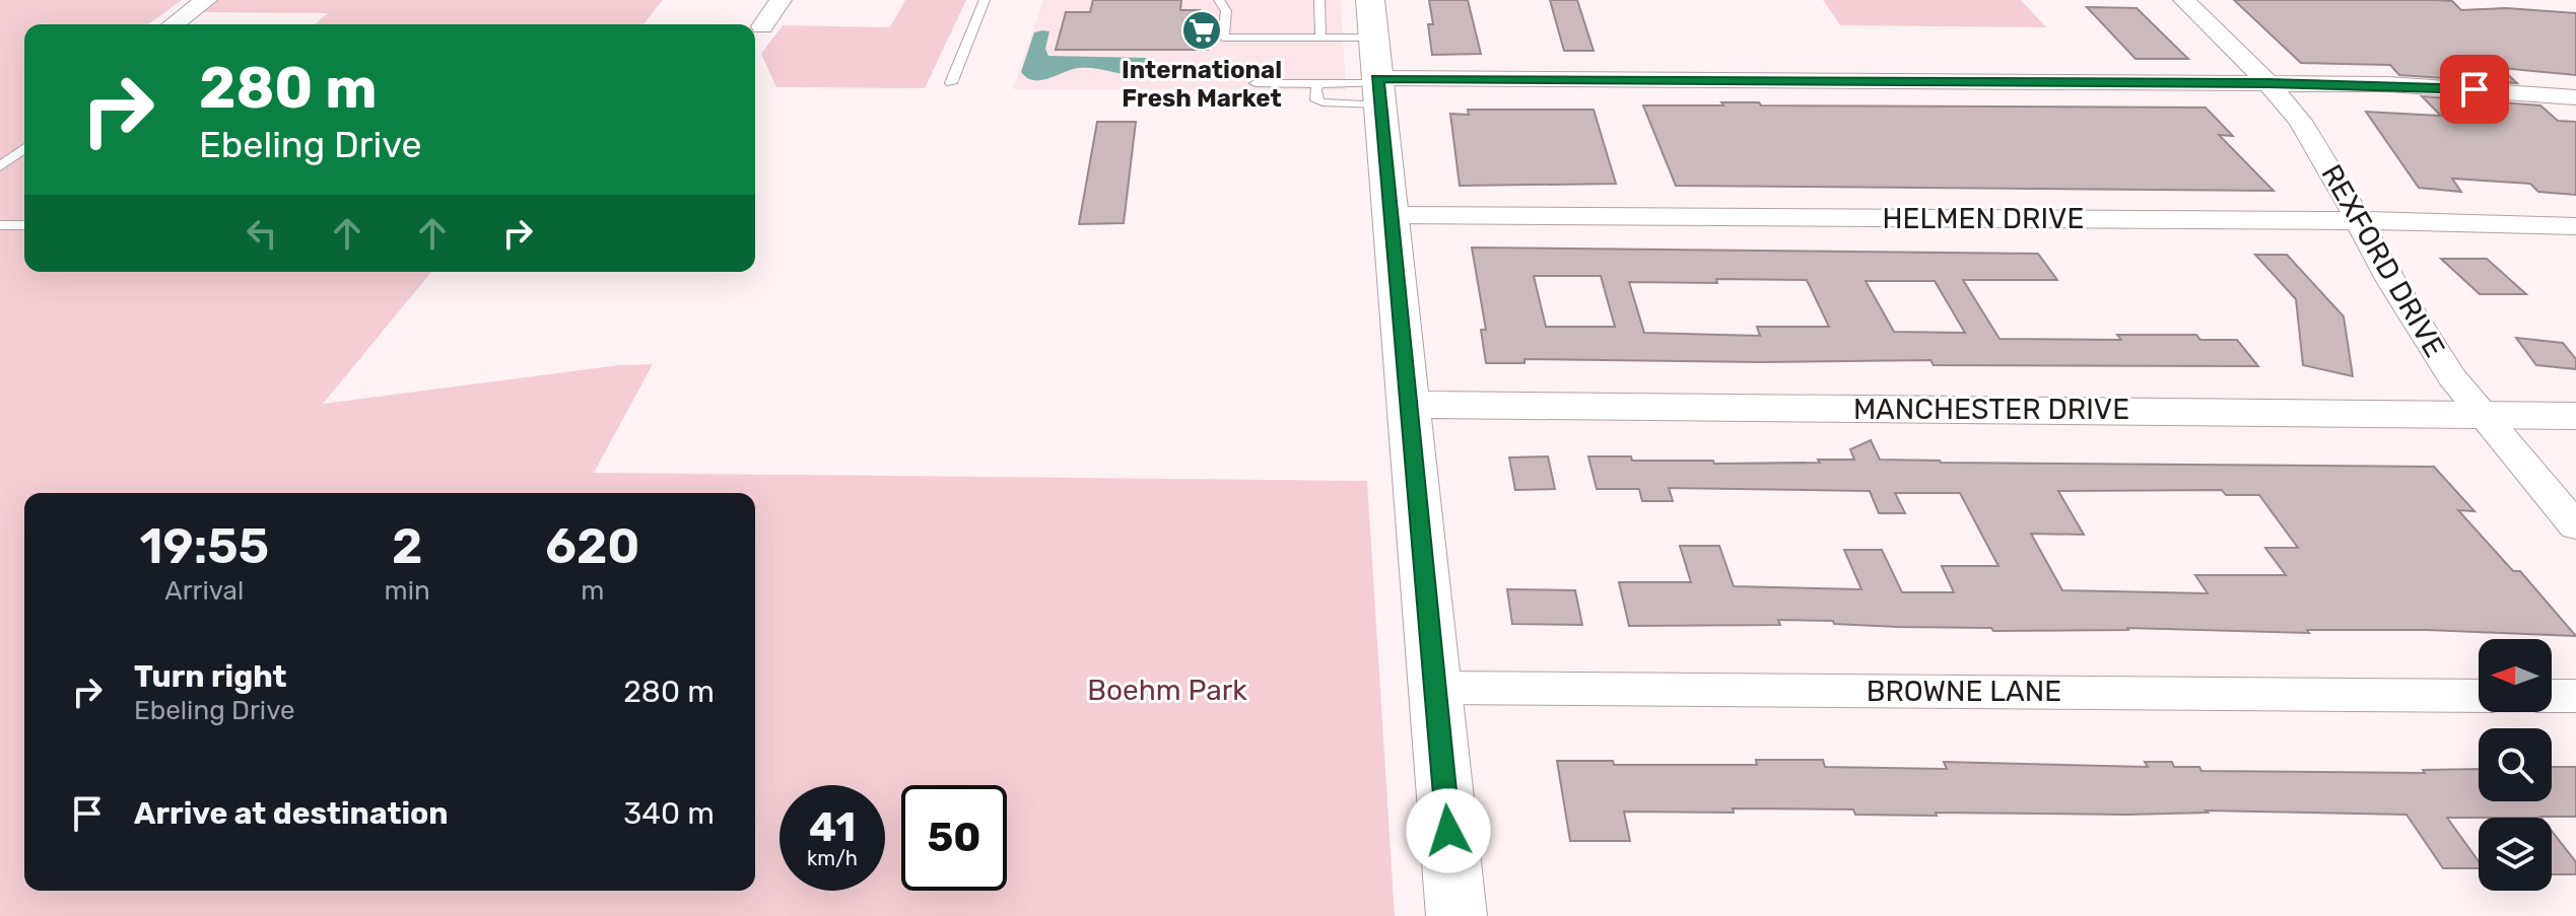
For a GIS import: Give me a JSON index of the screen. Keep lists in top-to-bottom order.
{
  "streets": {
    "main road": ["MANCHESTER DRIVE"],
    "street": ["HELMEN DRIVE", "REXFORD DRIVE", "BROWNE LANE"]
  },
  "crossings": [
    ["HELMEN DRIVE", "REXFORD DRIVE"],
    ["REXFORD DRIVE", "MANCHESTER DRIVE"]
  ],
  "parks": ["Boehm Park"],
  "places": {
    "supermarket": ["International Fresh Market"]
  },
  "north": "left",
  "page": {
    "turn": ["280 m", "Ebeling Drive"],
    "eta": [
      "19:55",
      "Arrival",
      "2",
      "min",
      "620",
      "m"
    ],
    "list": [
      {
        "name": "Turn right",
        "note": "Ebeling Drive",
        "value": "280 m"
      },
      {
        "name": "Arrive at destination",
        "value": "340 m"
      }
    ],
    "speed": "41 km/h",
    "limit": "50"
  }
}
